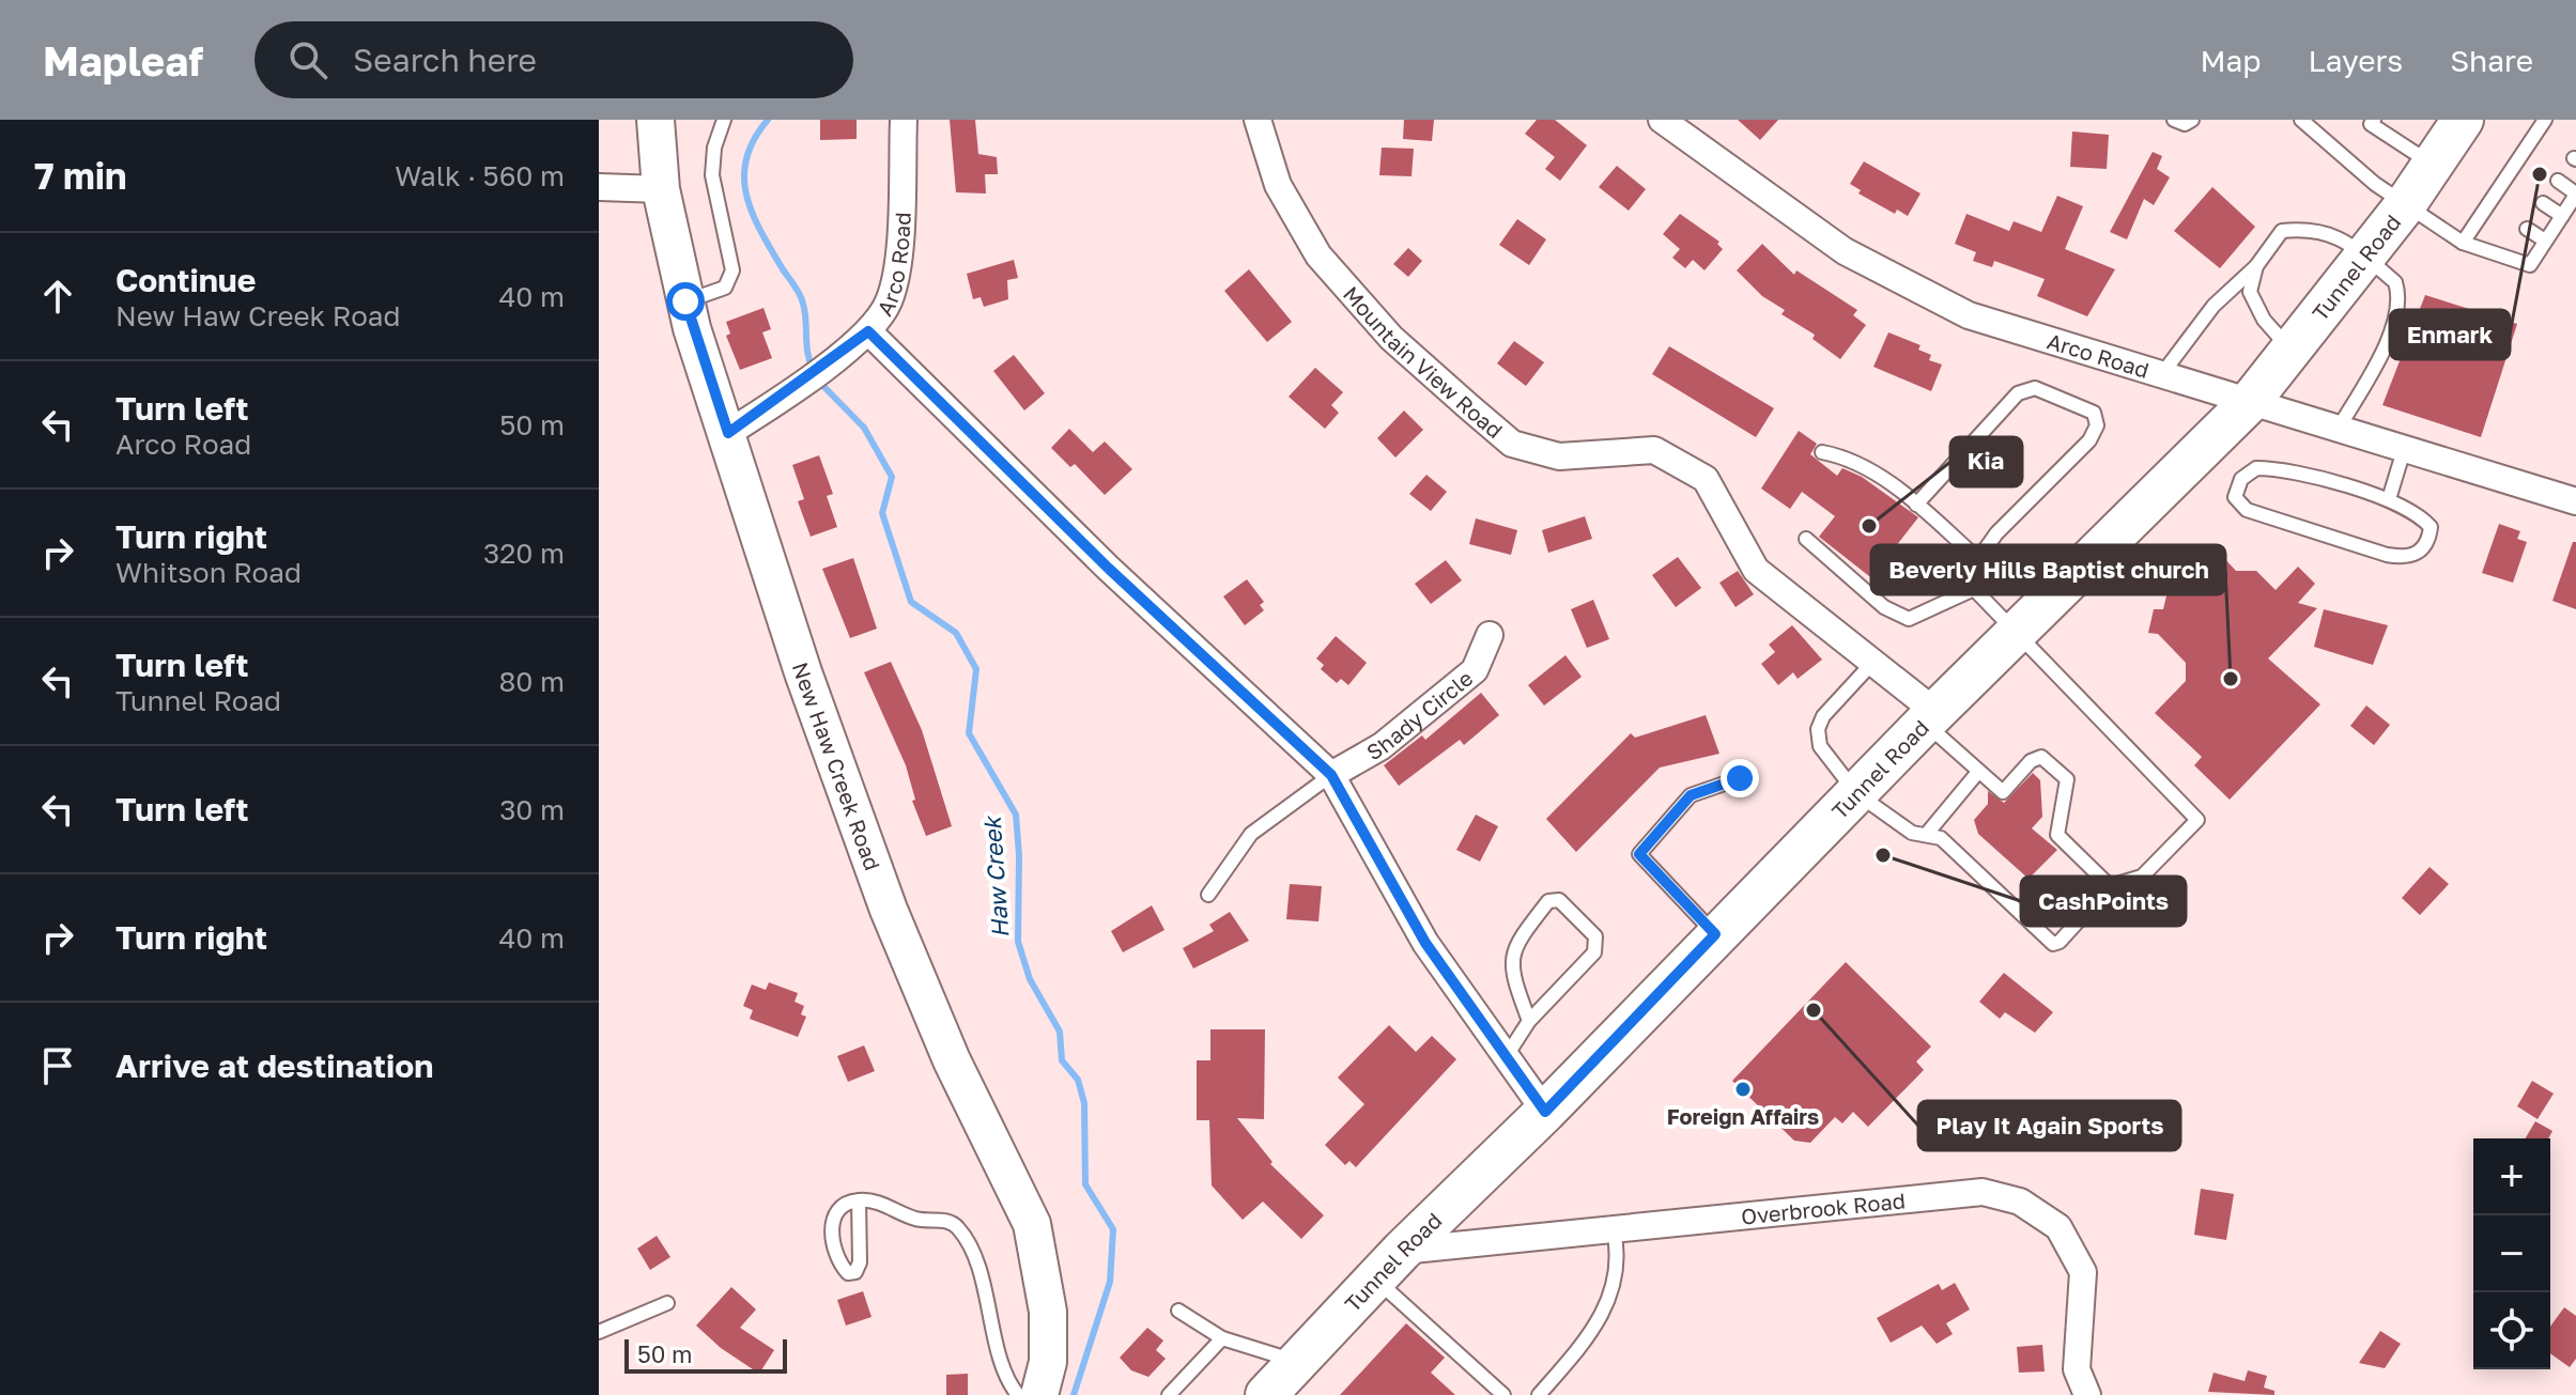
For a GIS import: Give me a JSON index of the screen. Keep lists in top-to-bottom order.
{
  "streets": {
    "main road": ["Tunnel Road"],
    "street": [
      "Arco Road",
      "Mountain View Road",
      "Shady Circle",
      "New Haw Creek Road",
      "Overbrook Road"
    ]
  },
  "crossings": [
    ["Arco Road", "Tunnel Road"],
    ["Arco Road", "New Haw Creek Road"],
    ["Tunnel Road", "Mountain View Road"],
    ["Tunnel Road", "Overbrook Road"]
  ],
  "water": ["Haw Creek"],
  "places": [
    "Enmark",
    "Kia",
    "Beverly Hills Baptist church",
    "CashPoints",
    "Play It Again Sports",
    "Foreign Affairs"
  ],
  "scale_bar": "50 m",
  "page": {
    "header": "Mapleaf",
    "search": "Search here",
    "nav": ["Map", "Layers", "Share"],
    "heading": ["7 min", "Walk · 560 m"],
    "list": [
      ["Continue", "New Haw Creek Road", "40 m"],
      ["Turn left", "Arco Road", "50 m"],
      ["Turn right", "Whitson Road", "320 m"],
      ["Turn left", "Tunnel Road", "80 m"],
      ["Turn left", "30 m"],
      ["Turn right", "40 m"],
      "Arrive at destination"
    ],
    "map_buttons": ["+", "−"],
    "scale": "50 m"
  }
}
